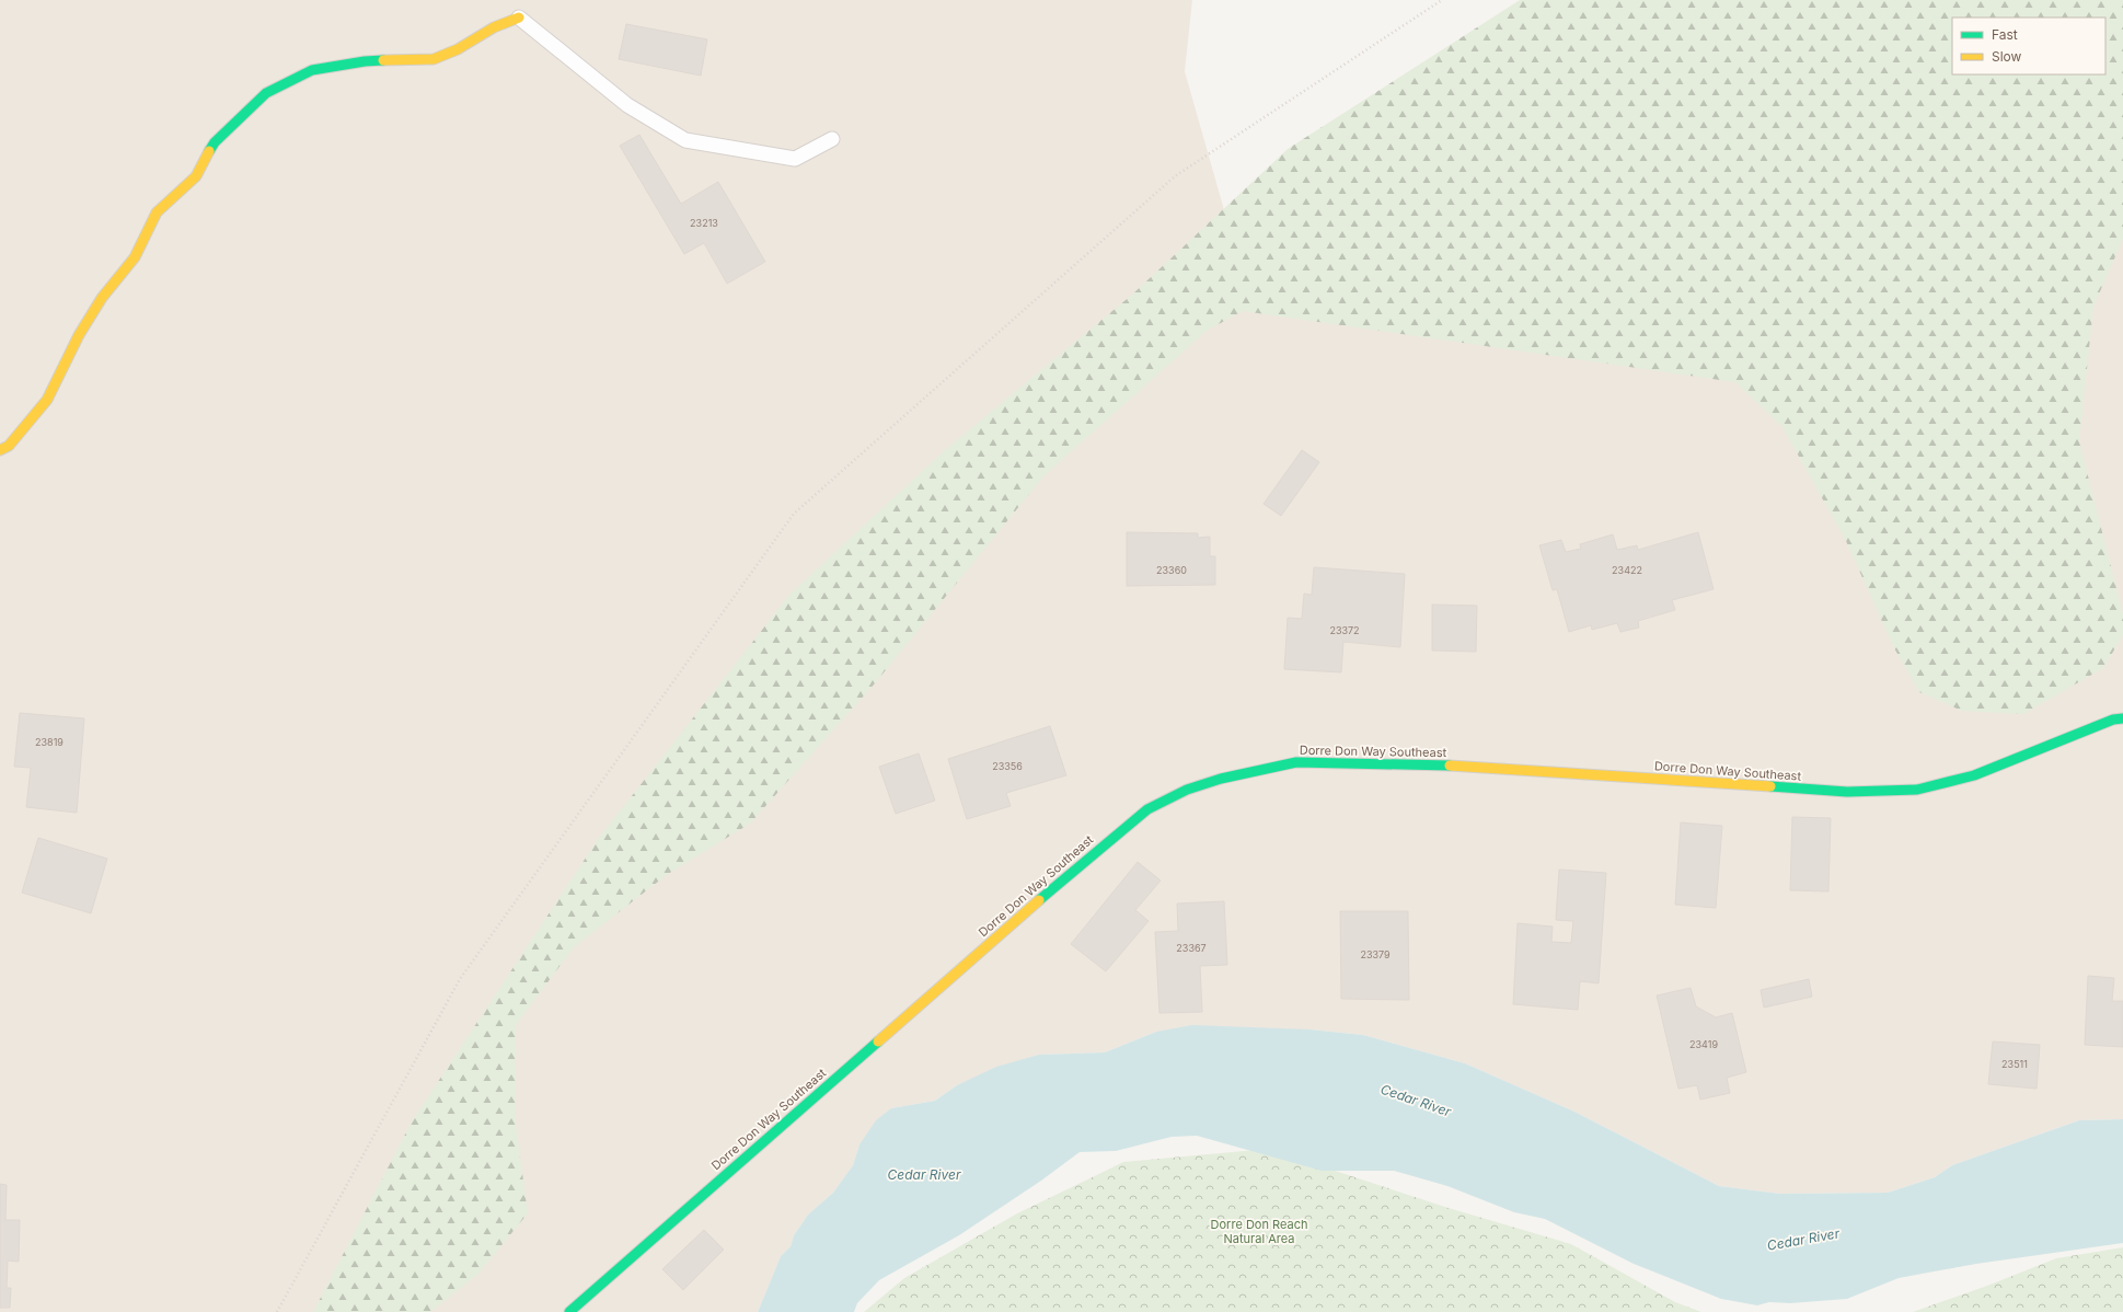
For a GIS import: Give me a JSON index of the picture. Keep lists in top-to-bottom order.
{
  "streets": {
    "street": ["Dorre Don Way Southeast"]
  },
  "water": ["Cedar River"],
  "parks": ["Dorre Don Reach Natural Area"],
  "house_numbers": [
    "23213",
    "23360",
    "23422",
    "23372",
    "23819",
    "23356",
    "23367",
    "23379",
    "23419",
    "23511"
  ],
  "legend": ["Fast", "Slow"]
}
